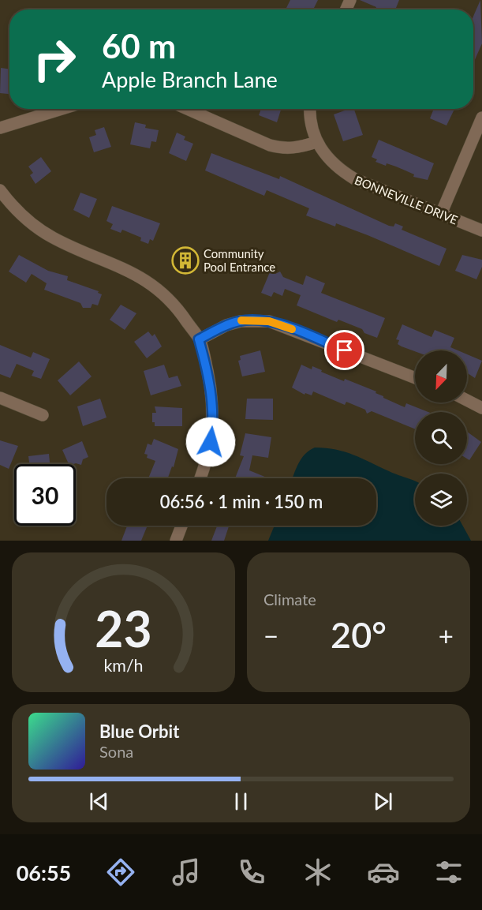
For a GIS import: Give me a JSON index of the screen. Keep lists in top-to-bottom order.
{
  "streets": {
    "street": ["BONNEVILLE DRIVE"]
  },
  "places": {
    "building": ["Community Pool Entrance"]
  },
  "north": "bottom left",
  "page": {
    "turn": ["60 m", "Apple Branch Lane"],
    "limit": "30",
    "trip": "06:56 · 1 min · 150 m",
    "tile": "Climate",
    "heat": ["−", "20°", "+"],
    "song": ["Blue Orbit", "Sona"],
    "tabs": "06:55",
    "gauge": ["23", "km/h"]
  }
}
